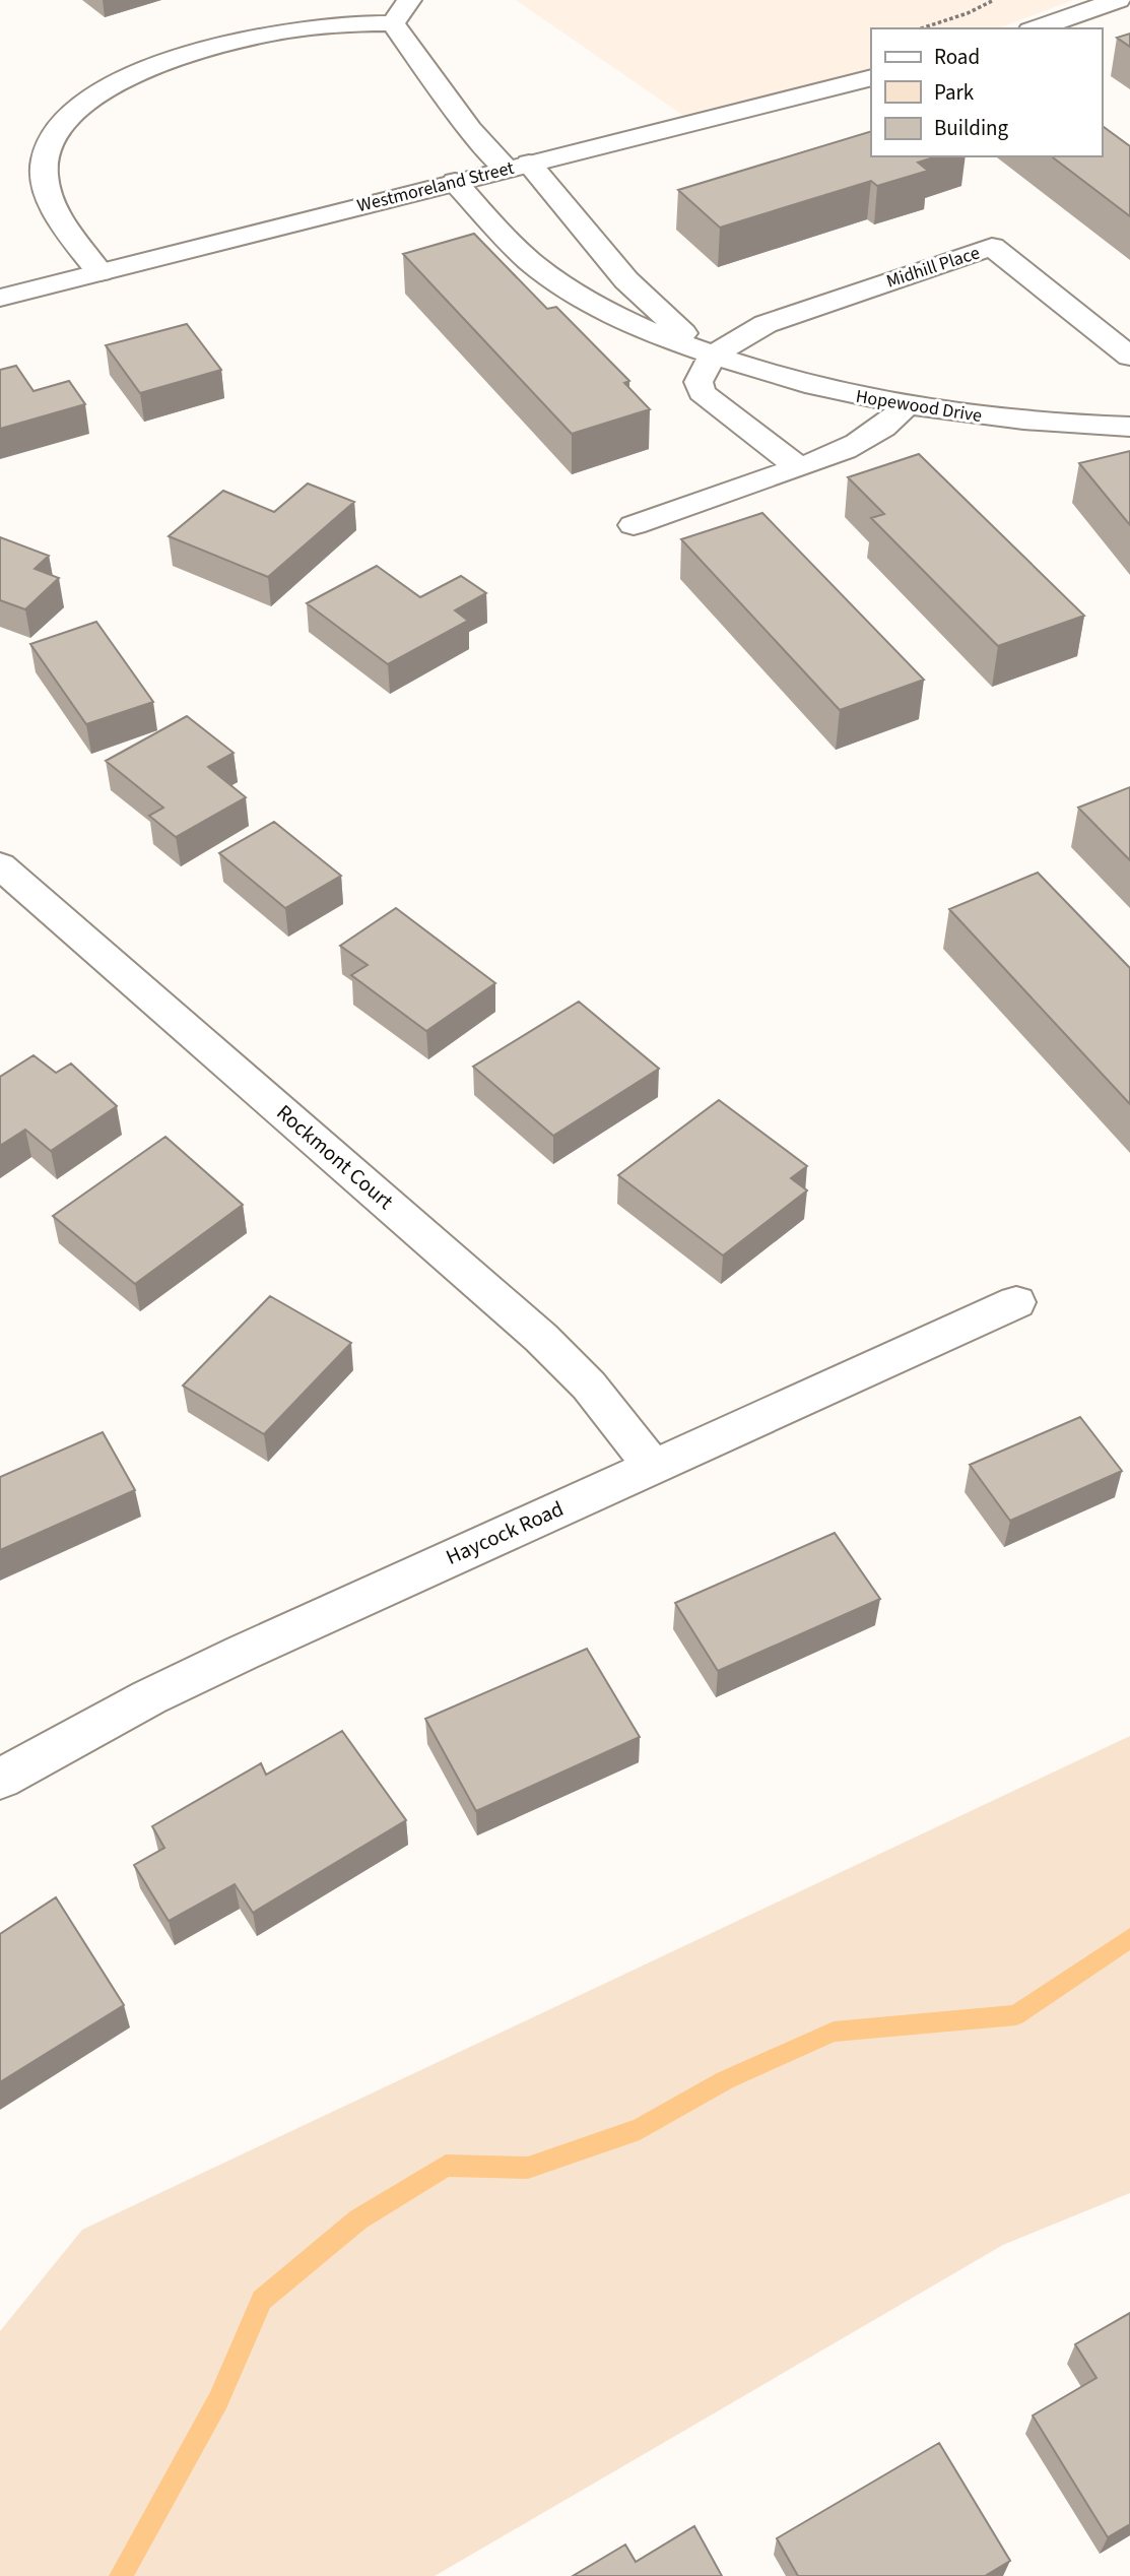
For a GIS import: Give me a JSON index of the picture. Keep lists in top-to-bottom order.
{
  "streets": {
    "street": [
      "Westmoreland Street",
      "Midhill Place",
      "Hopewood Drive",
      "Rockmont Court",
      "Haycock Road"
    ]
  },
  "crossings": [
    ["Westmoreland Street", "Hopewood Drive"],
    ["Midhill Place", "Hopewood Drive"],
    ["Rockmont Court", "Haycock Road"]
  ],
  "legend": ["Road", "Park", "Building"]
}
